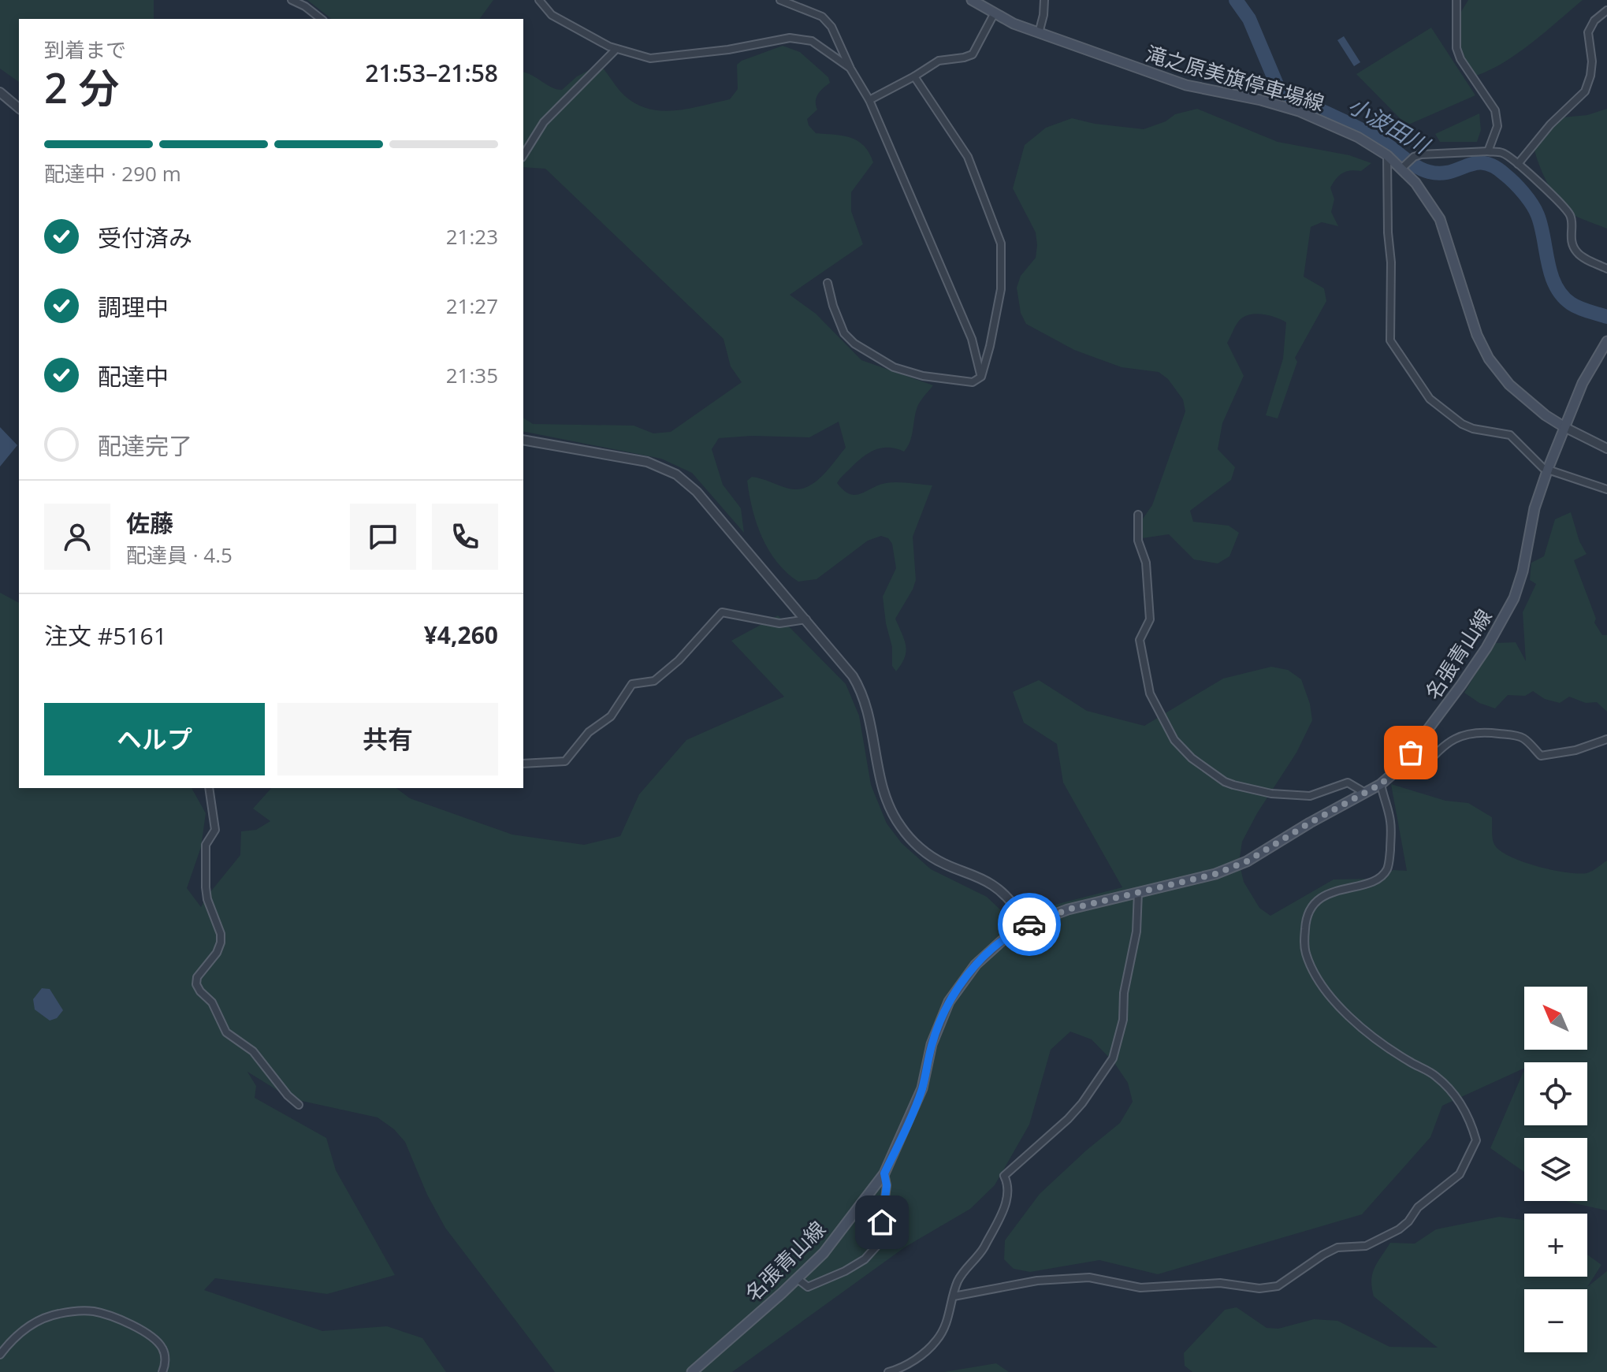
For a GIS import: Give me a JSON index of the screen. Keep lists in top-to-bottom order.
{
  "streets": {
    "main road": ["滝之原美旗停車場線", "名張青山線"]
  },
  "crossings": [
    ["滝之原美旗停車場線", "名張青山線"]
  ],
  "water": ["小波田川"],
  "north": "top left",
  "page": {
    "heading": ["2 分", "到着まで", "21:53–21:58"],
    "panel": [
      "佐藤",
      "配達員 · 4.5",
      "注文 #5161",
      "¥4,260"
    ],
    "bar": "配達中 · 290 m",
    "list": [
      ["受付済み", "21:23"],
      ["調理中", "21:27"],
      ["配達中", "21:35"],
      "配達完了"
    ],
    "buttons": ["ヘルプ", "共有"],
    "map_buttons": ["+", "−"]
  }
}
